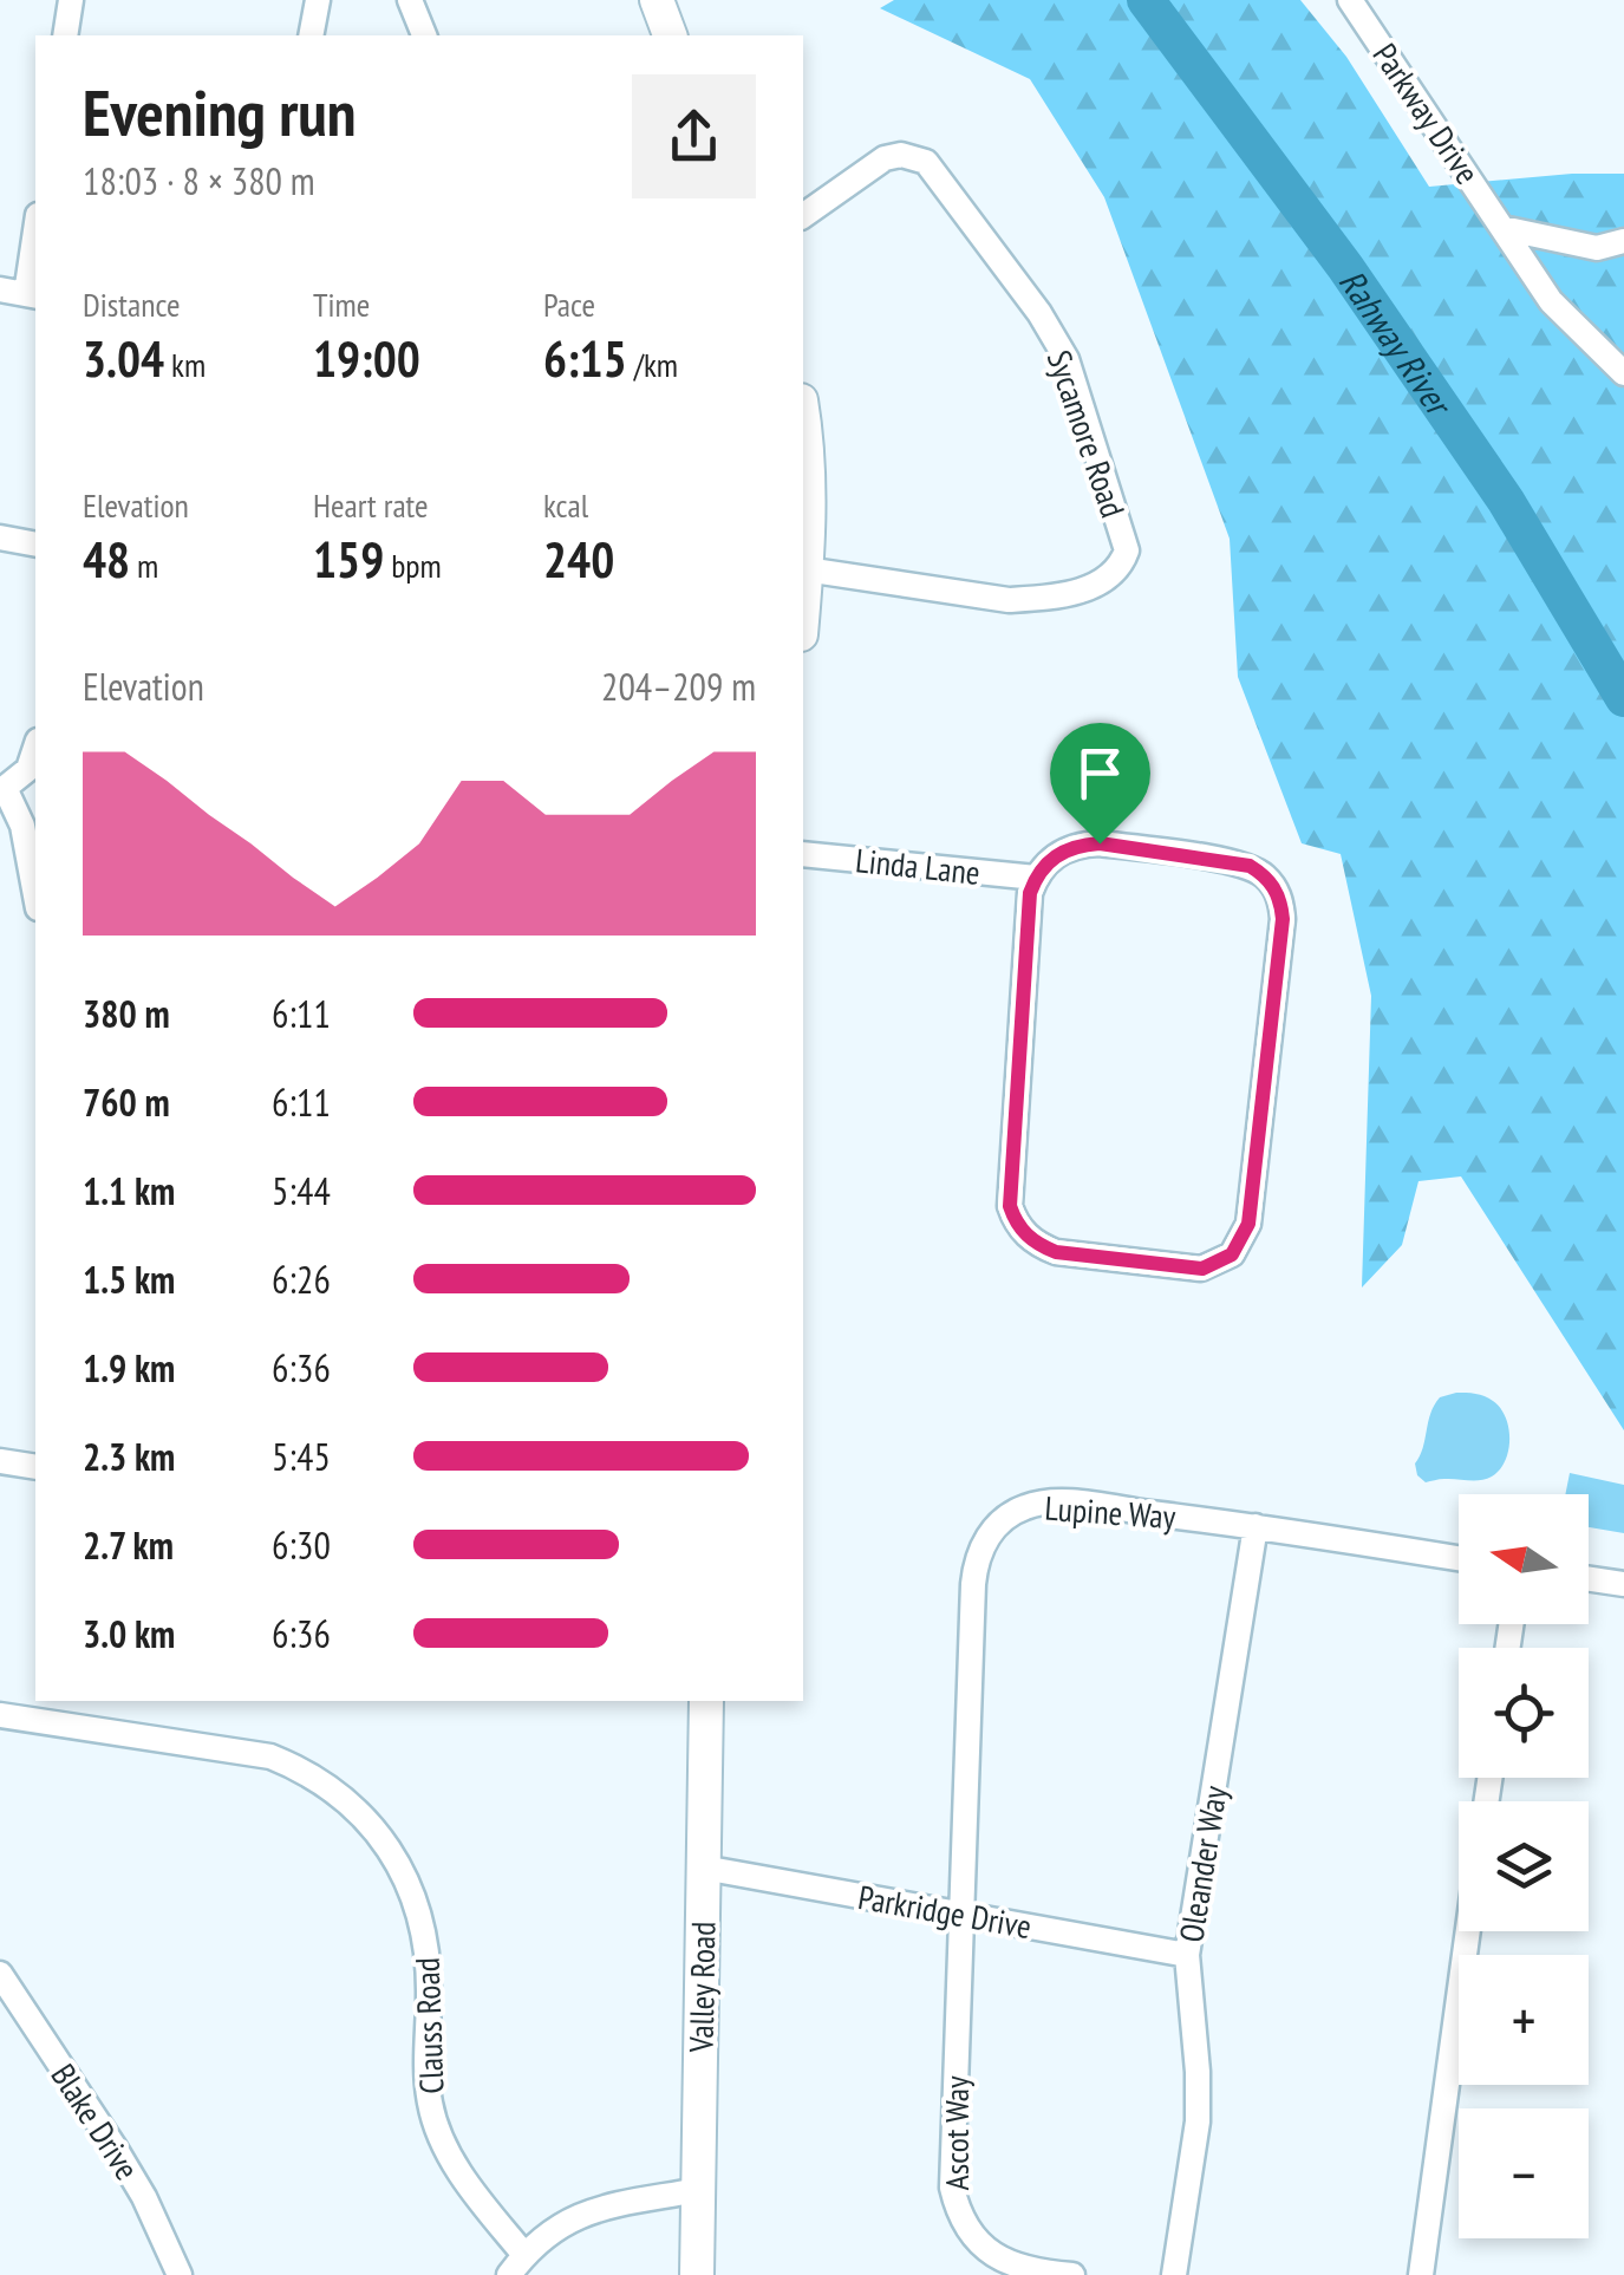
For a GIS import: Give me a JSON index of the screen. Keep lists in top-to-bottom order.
{
  "streets": {
    "street": [
      "Parkway Drive",
      "Sycamore Road",
      "Linda Lane",
      "Lupine Way",
      "Oleander Way",
      "Parkridge Drive",
      "Valley Road",
      "Clauss Road",
      "Blake Drive",
      "Ascot Way"
    ]
  },
  "crossings": [
    ["Lupine Way", "Oleander Way"],
    ["Lupine Way", "Parkridge Drive"],
    ["Lupine Way", "Ascot Way"],
    ["Oleander Way", "Parkridge Drive"],
    ["Parkridge Drive", "Valley Road"],
    ["Parkridge Drive", "Ascot Way"]
  ],
  "water": ["Rahway River"],
  "north": "left",
  "page": {
    "heading": ["Evening run", "18:03 · 8 × 380 m"],
    "stats": [
      ["Distance", "3.04 km"],
      ["Time", "19:00"],
      ["Pace", "6:15 /km"],
      ["Elevation", "48 m"],
      ["Heart rate", "159 bpm"],
      ["kcal", "240"]
    ],
    "chart": ["Elevation", "204–209 m"],
    "list": [
      {
        "name": "380 m",
        "note": "6:11"
      },
      {
        "name": "760 m",
        "note": "6:11"
      },
      {
        "name": "1.1 km",
        "note": "5:44"
      },
      {
        "name": "1.5 km",
        "note": "6:26"
      },
      {
        "name": "1.9 km",
        "note": "6:36"
      },
      {
        "name": "2.3 km",
        "note": "5:45"
      },
      {
        "name": "2.7 km",
        "note": "6:30"
      },
      {
        "name": "3.0 km",
        "note": "6:36"
      }
    ],
    "map_buttons": ["+", "−"]
  }
}
